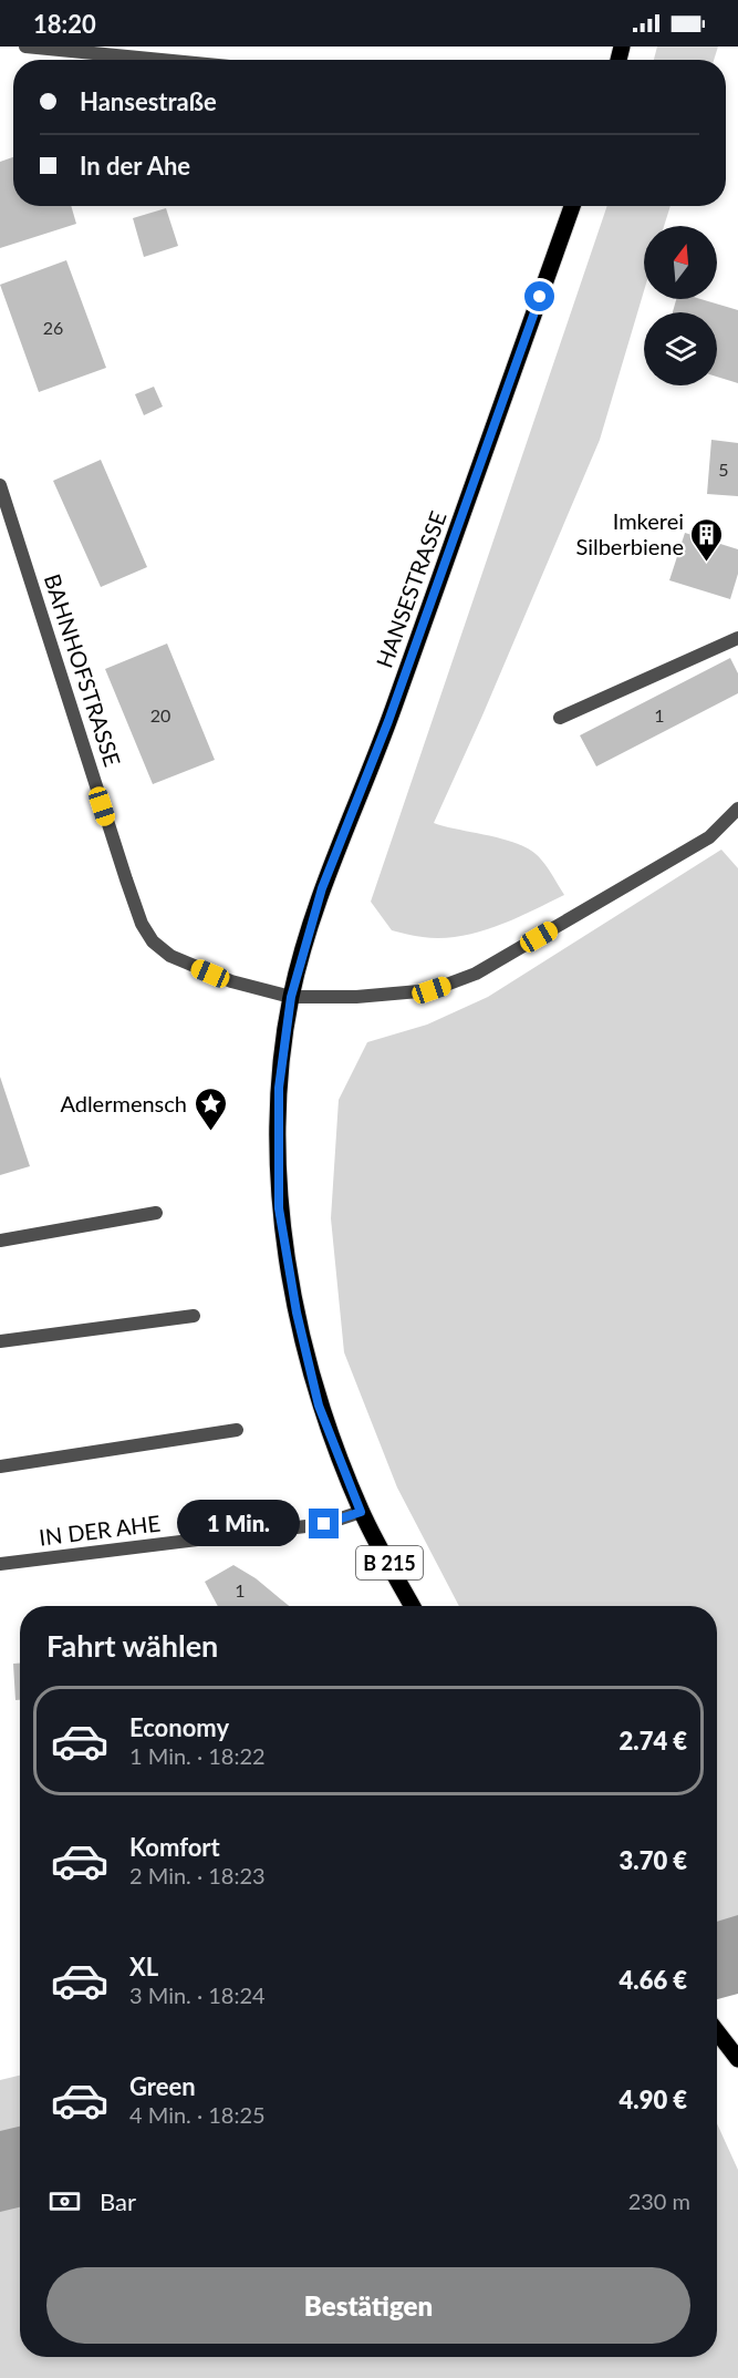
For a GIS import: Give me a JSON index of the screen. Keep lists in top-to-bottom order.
{
  "streets": {
    "main road": ["HANSESTRASSE", "B 215"],
    "street": ["BAHNHOFSTRASSE", "IN DER AHE"]
  },
  "crossings": [
    ["HANSESTRASSE", "BAHNHOFSTRASSE"],
    ["HANSESTRASSE", "B 215"],
    ["BAHNHOFSTRASSE", "B 215"],
    ["IN DER AHE", "B 215"]
  ],
  "places": {
    "building": ["Imkerei Silberbiene"],
    "place": ["Adlermensch"]
  },
  "house_numbers": [
    "26",
    "5",
    "20",
    "1",
    "1"
  ],
  "north": "top",
  "page": {
    "status": "18:20",
    "banner": ["Hansestraße", "In der Ahe"],
    "bubble": "1 Min.",
    "heading": "Fahrt wählen",
    "list": [
      {
        "name": "Economy",
        "note": "1 Min. · 18:22",
        "value": "2.74 €"
      },
      {
        "name": "Komfort",
        "note": "2 Min. · 18:23",
        "value": "3.70 €"
      },
      {
        "name": "XL",
        "note": "3 Min. · 18:24",
        "value": "4.66 €"
      },
      {
        "name": "Green",
        "note": "4 Min. · 18:25",
        "value": "4.90 €"
      }
    ],
    "pay": ["Bar", "230 m"],
    "buttons": "Bestätigen"
  }
}
